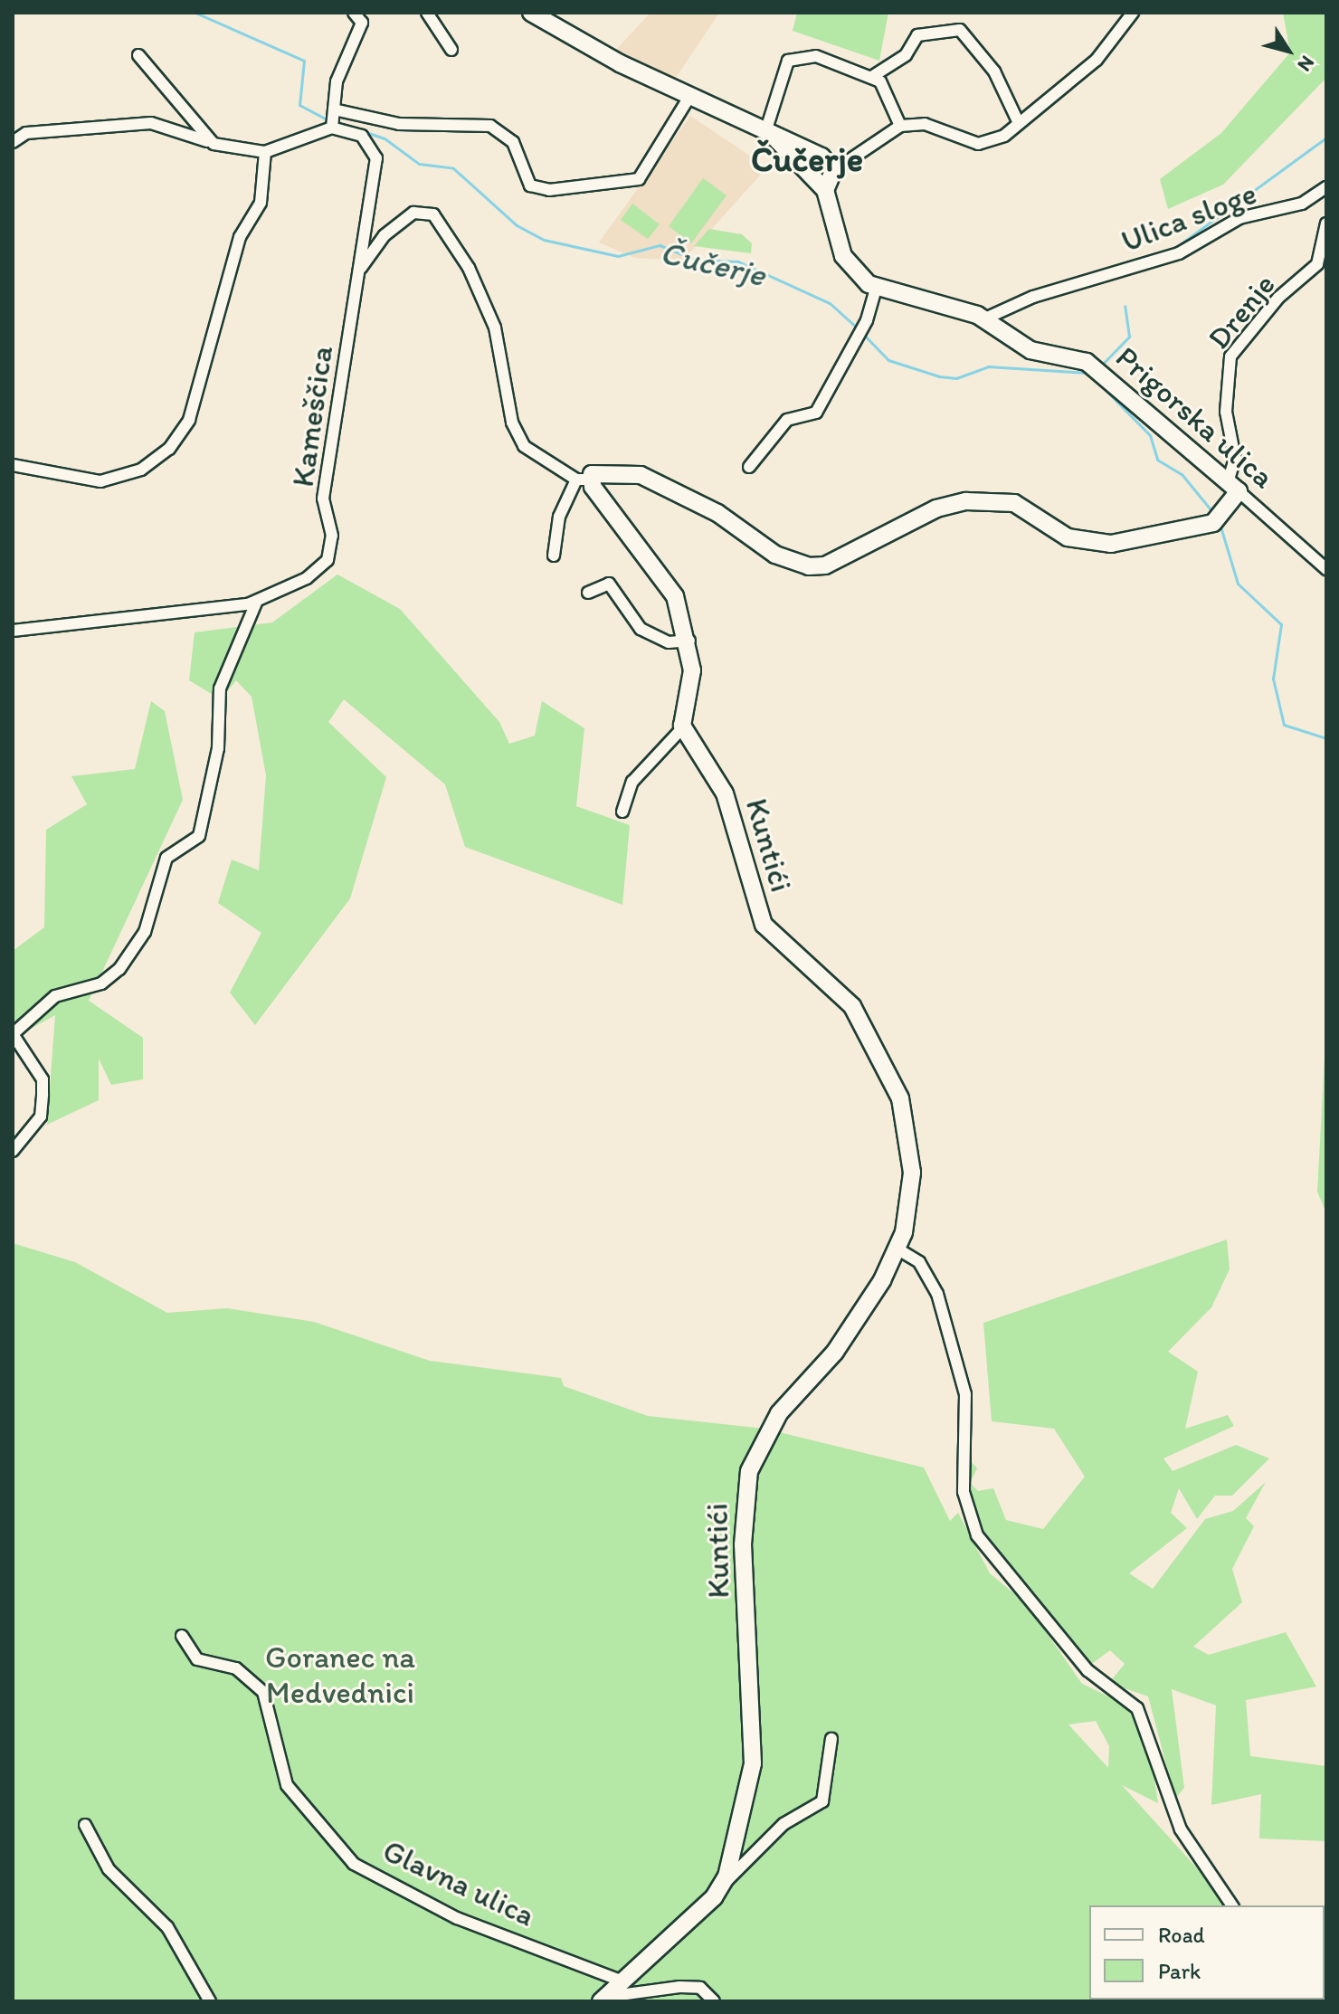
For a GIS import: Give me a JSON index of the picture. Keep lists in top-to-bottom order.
{
  "streets": {
    "street": [
      "Ulica sloge",
      "Drenje",
      "Kameščica",
      "Prigorska ulica",
      "Kuntići",
      "Glavna ulica"
    ]
  },
  "crossings": [
    ["Ulica sloge", "Prigorska ulica"],
    ["Drenje", "Prigorska ulica"]
  ],
  "districts": ["Čučerje"],
  "water": ["Čučerje"],
  "parks": ["Goranec na Medvednici"],
  "legend": ["Road", "Park"],
  "north": "bottom right"
}
